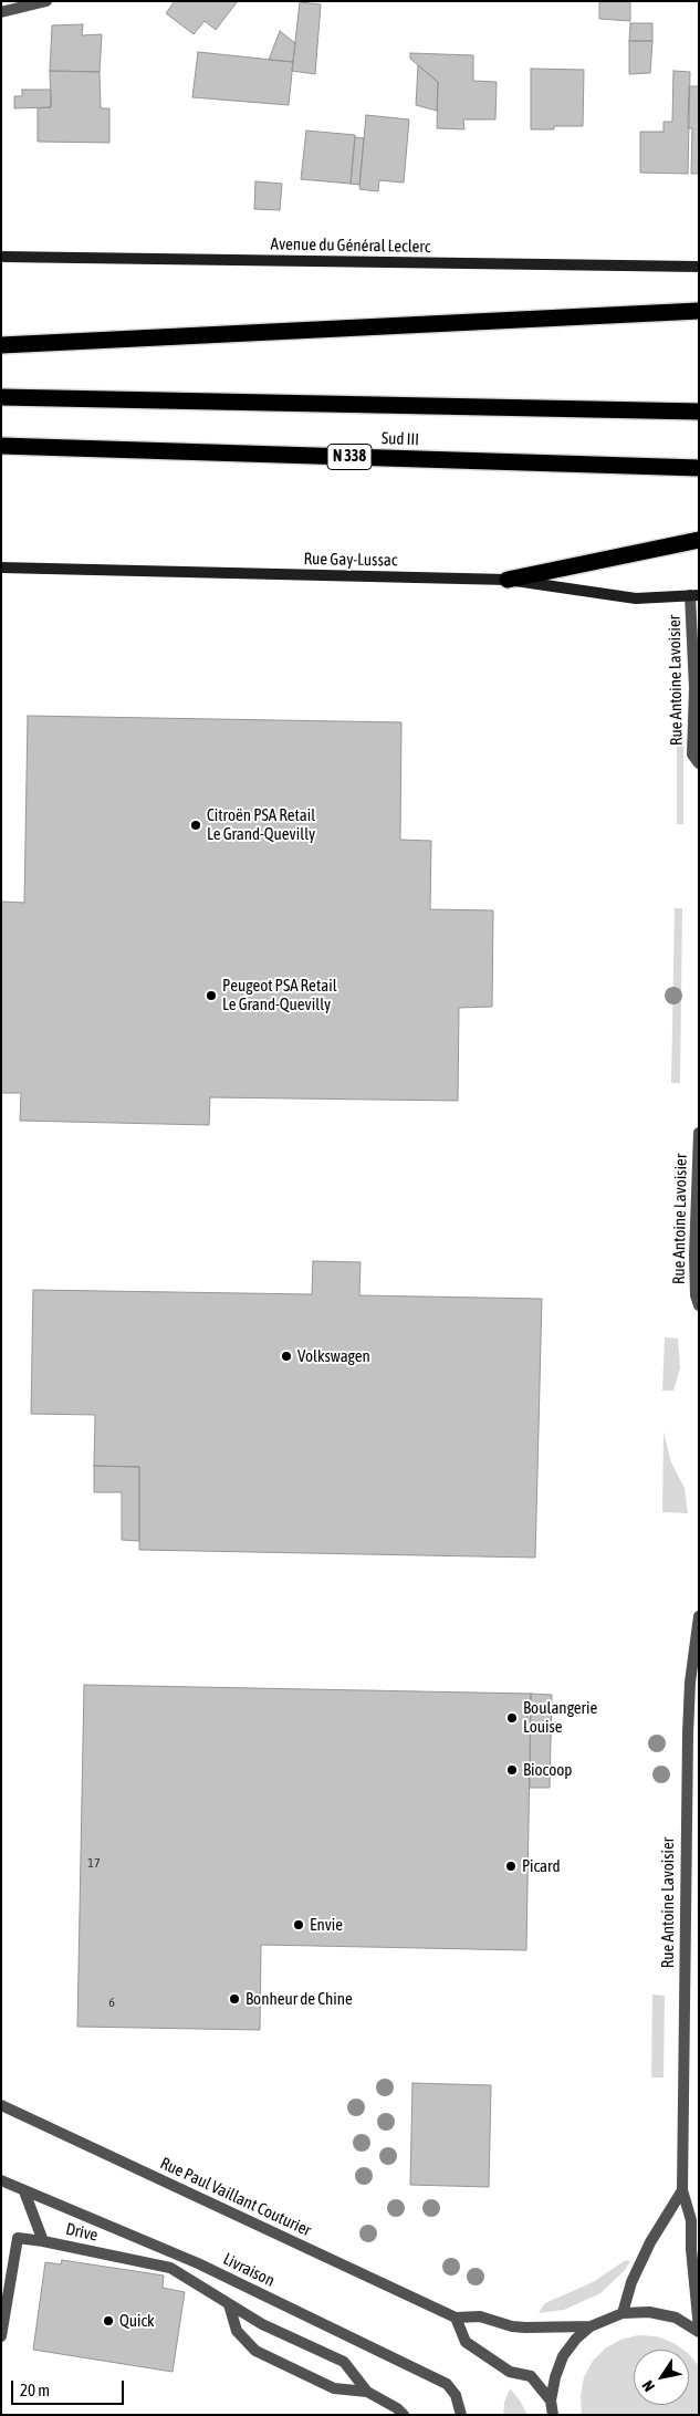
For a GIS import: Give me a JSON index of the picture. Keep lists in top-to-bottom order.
{
  "streets": {
    "highway": ["Sud III", "N 338"],
    "main road": ["Avenue du Général Leclerc", "Rue Gay-Lussac"],
    "street": [
      "Rue Antoine Lavoisier",
      "Rue Paul Vaillant Couturier",
      "Drive",
      "Livraison"
    ]
  },
  "crossings": [
    ["Rue Gay-Lussac", "Rue Antoine Lavoisier"]
  ],
  "places": [
    "Citroën PSA Retail Le Grand-Quevilly",
    "Peugeot PSA Retail Le Grand-Quevilly",
    "Volkswagen",
    "Boulangerie Louise",
    "Biocoop",
    "Picard",
    "Envie",
    "Bonheur de Chine",
    "Quick"
  ],
  "house_numbers": ["17", "6"],
  "scale_bar": "20 m",
  "north": "bottom left"
}
